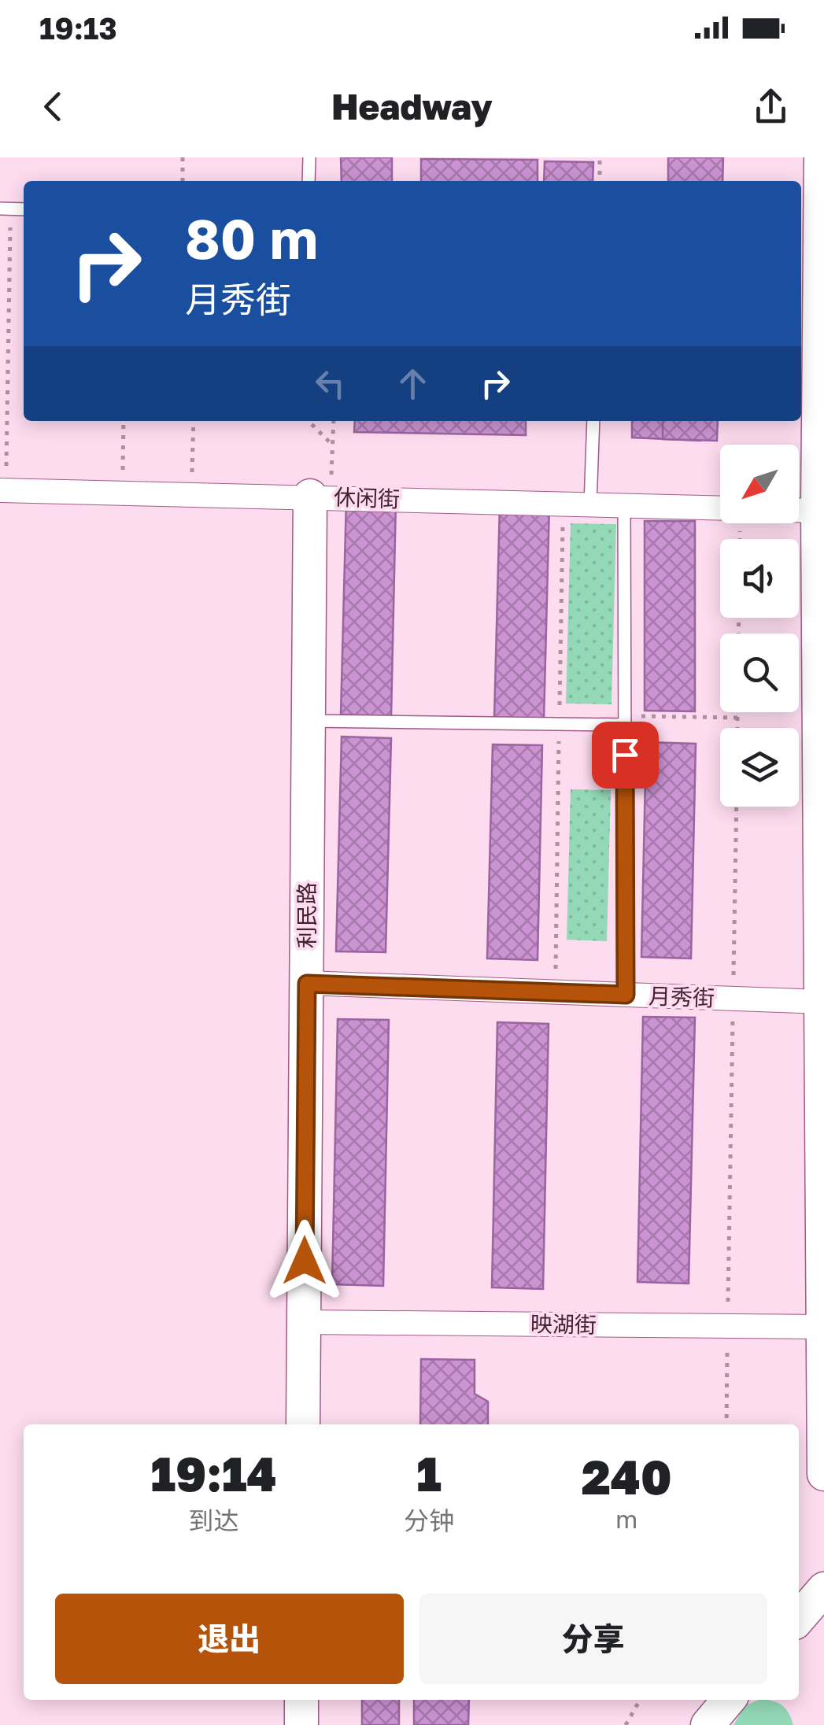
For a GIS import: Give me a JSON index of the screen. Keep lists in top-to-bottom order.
{
  "streets": {
    "main road": ["利民路"],
    "street": ["休闲街", "月秀街", "映湖街"]
  },
  "crossings": [
    ["休闲街", "利民路"],
    ["利民路", "月秀街"],
    ["利民路", "映湖街"]
  ],
  "north": "bottom left",
  "page": {
    "status": "19:13",
    "header": "Headway",
    "turn": ["80 m", "月秀街"],
    "eta": [
      "19:14",
      "到达",
      "1",
      "分钟",
      "240",
      "m"
    ],
    "buttons": ["退出", "分享"]
  }
}
